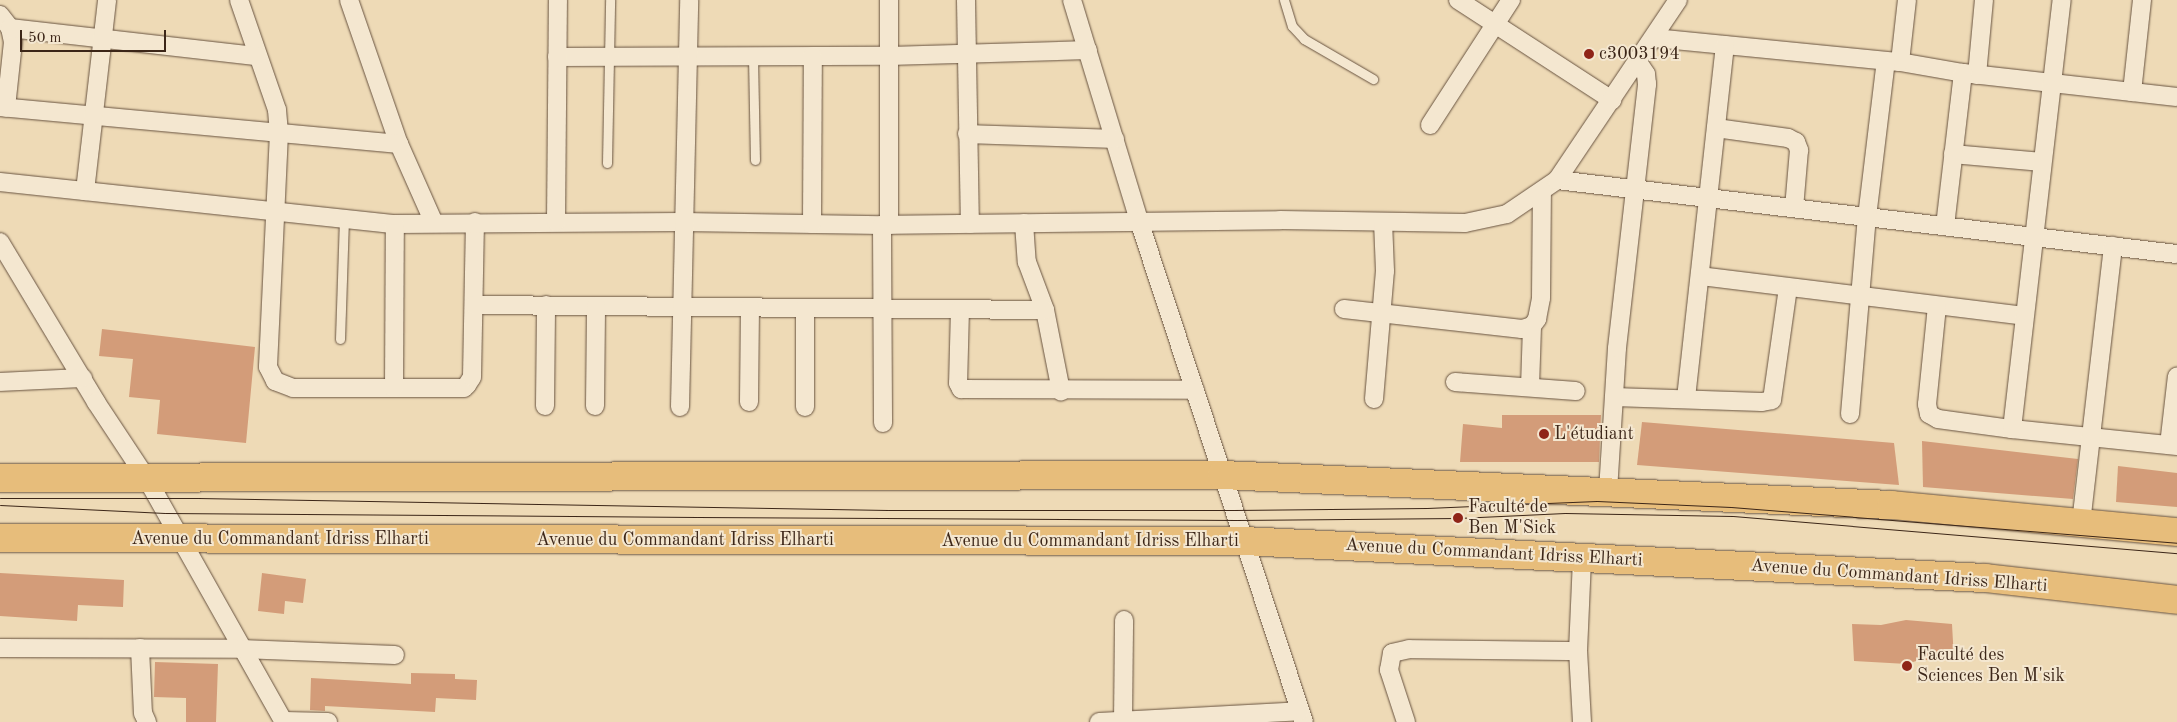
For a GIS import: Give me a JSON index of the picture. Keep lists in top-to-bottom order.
{
  "streets": {
    "main road": ["Avenue du Commandant Idriss Elharti"]
  },
  "places": [
    "c3003194",
    "L'étudiant",
    "Faculté de Ben M'Sick",
    "Faculté des Sciences Ben M'sik"
  ],
  "scale_bar": "50 m"
}
